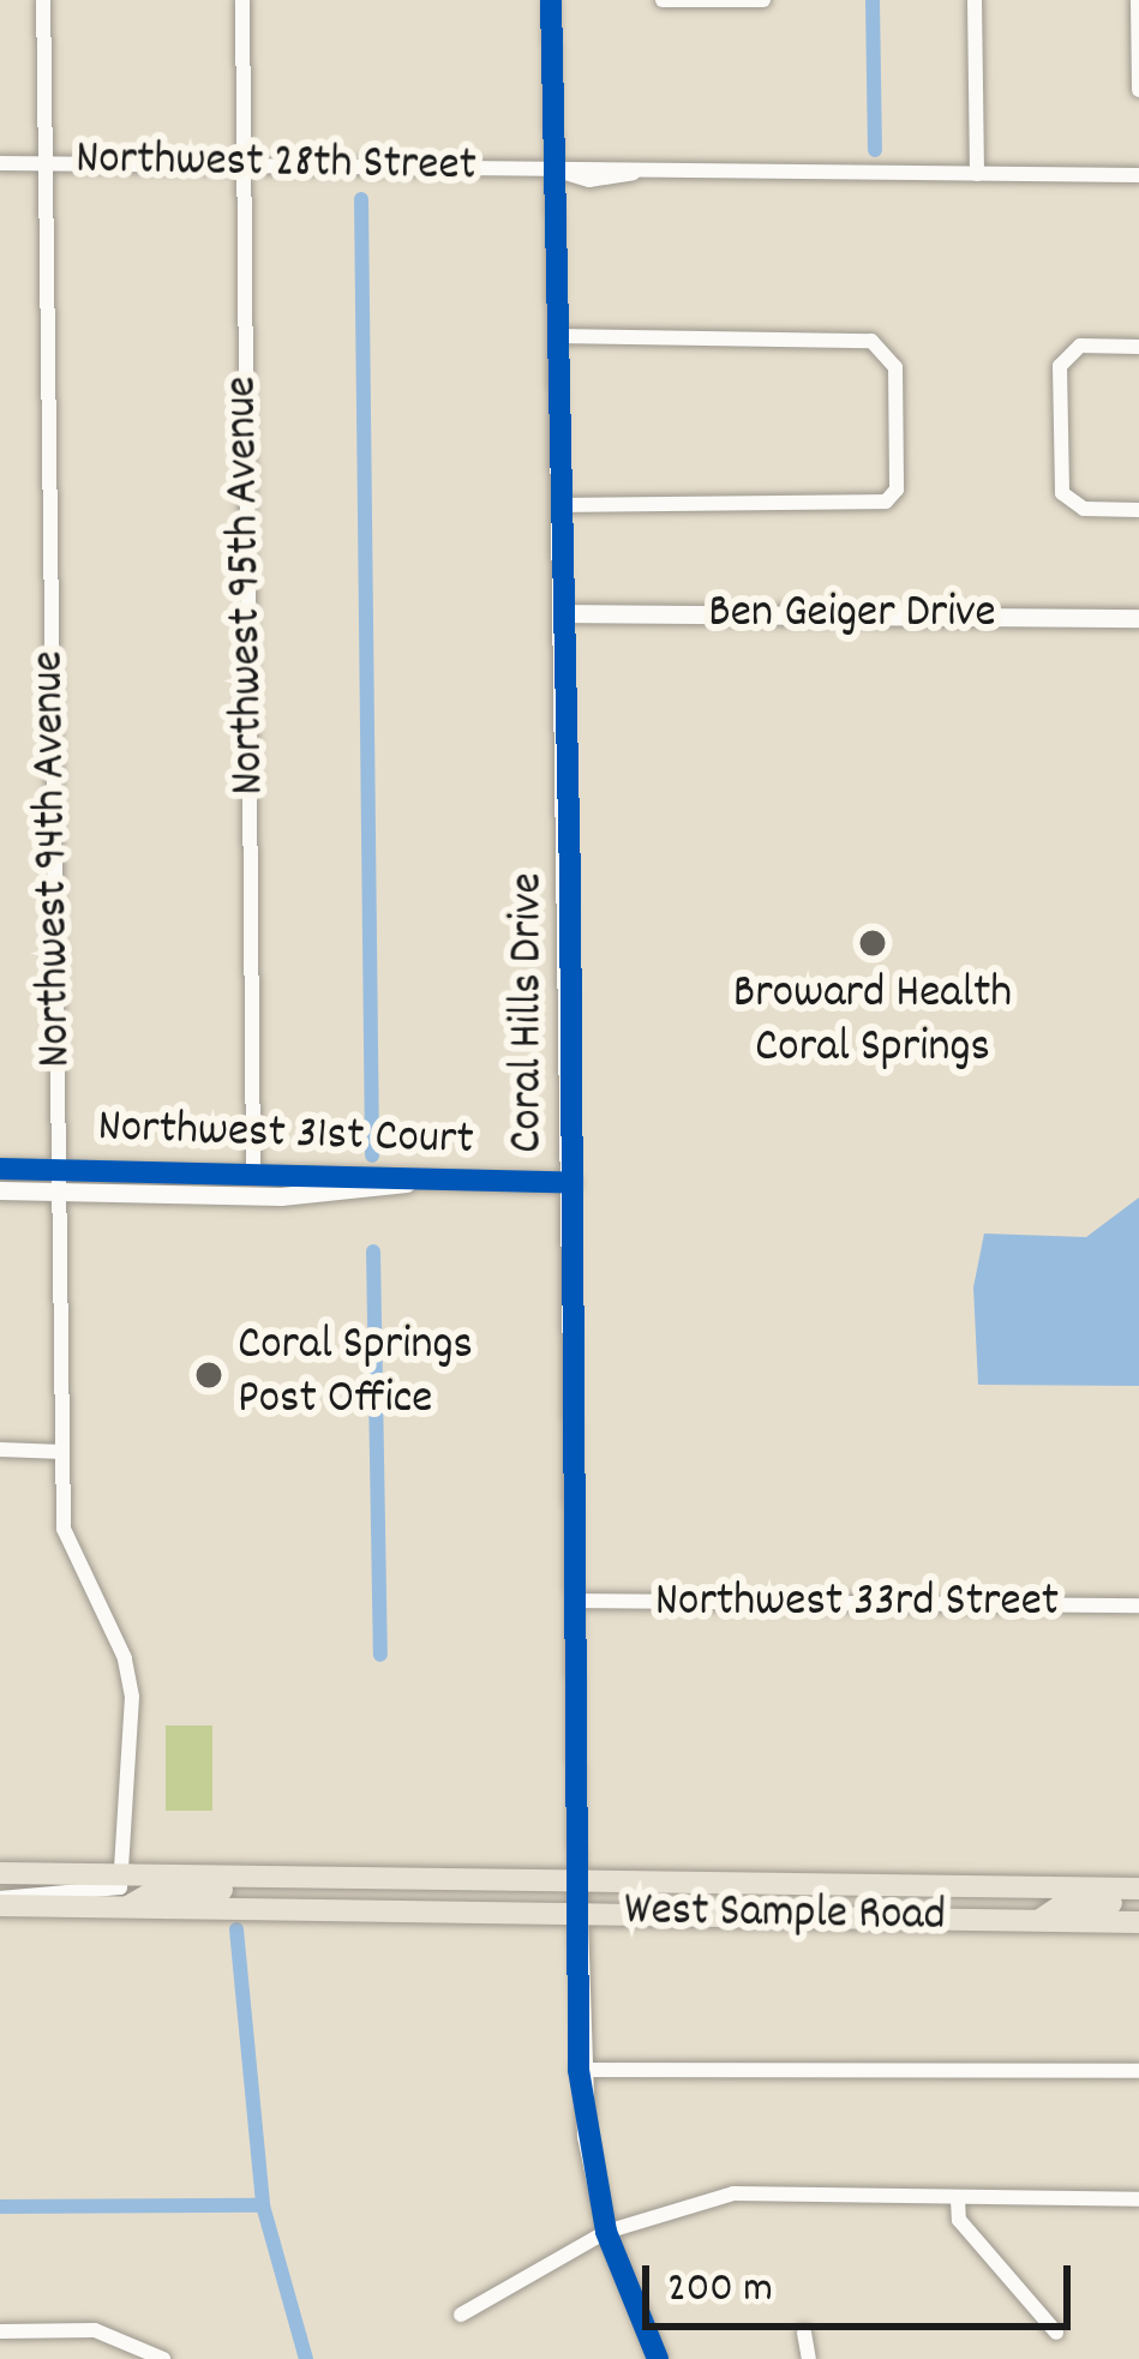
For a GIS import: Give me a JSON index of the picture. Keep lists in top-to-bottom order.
{
  "streets": {
    "main road": ["West Sample Road"],
    "street": [
      "Northwest 28th Street",
      "Northwest 95th Avenue",
      "Ben Geiger Drive",
      "Northwest 94th Avenue",
      "Coral Hills Drive",
      "Northwest 31st Court",
      "Northwest 33rd Street"
    ]
  },
  "crossings": [
    ["Northwest 28th Street", "Northwest 95th Avenue"],
    ["Northwest 28th Street", "Northwest 94th Avenue"],
    ["Northwest 28th Street", "Coral Hills Drive"],
    ["Northwest 95th Avenue", "Northwest 31st Court"],
    ["Ben Geiger Drive", "Coral Hills Drive"],
    ["Northwest 94th Avenue", "Northwest 31st Court"],
    ["Northwest 94th Avenue", "West Sample Road"],
    ["Coral Hills Drive", "Northwest 31st Court"],
    ["Coral Hills Drive", "Northwest 33rd Street"],
    ["Coral Hills Drive", "West Sample Road"]
  ],
  "places": ["Broward Health Coral Springs", "Coral Springs Post Office"],
  "scale_bar": "200 m"
}
